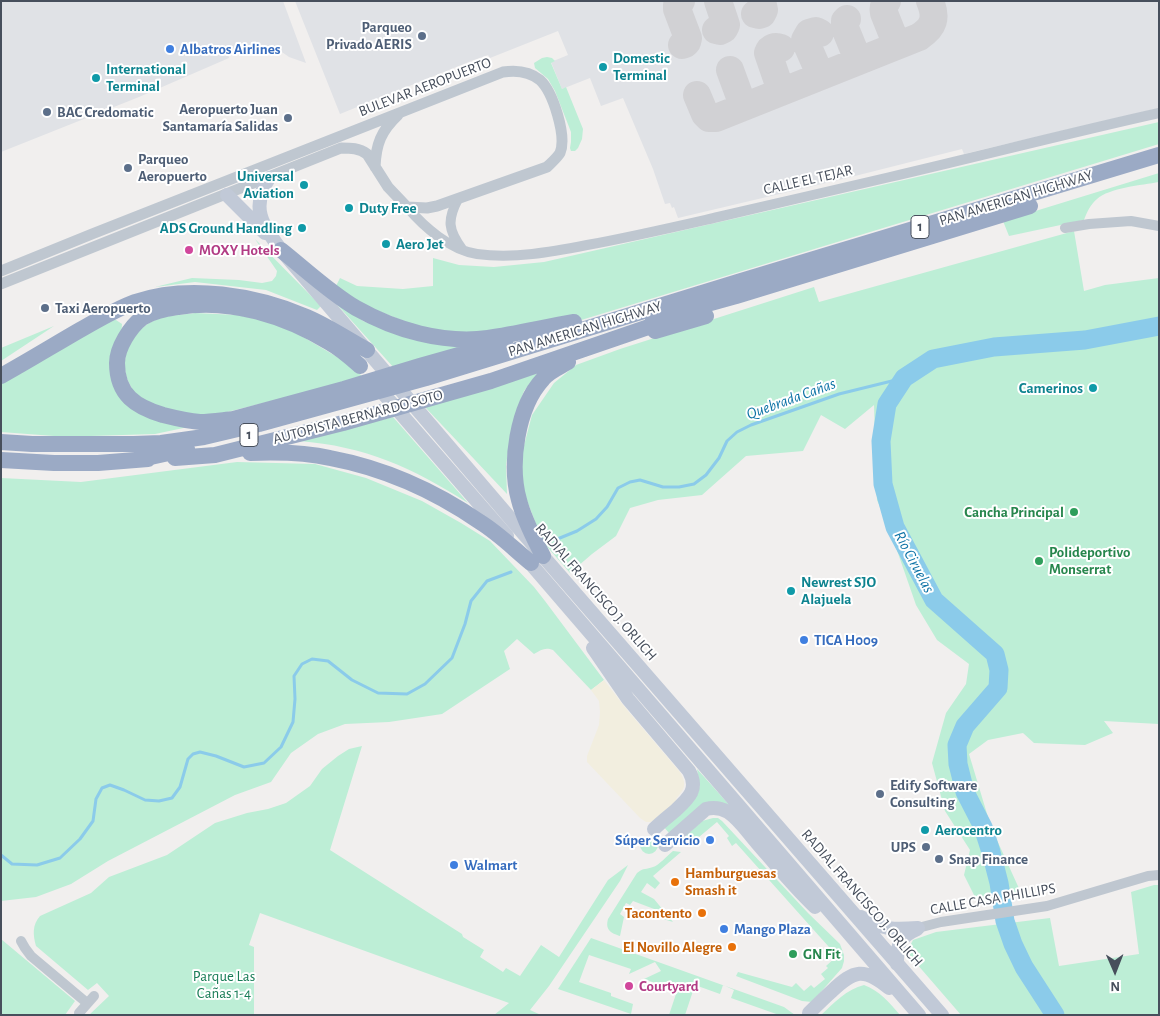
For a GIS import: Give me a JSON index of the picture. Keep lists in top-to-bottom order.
{
  "streets": {
    "highway": ["PAN AMERICAN HIGHWAY", "1", "AUTOPISTA BERNARDO SOTO"],
    "main road": ["RADIAL FRANCISCO J. ORLICH"],
    "street": ["BULEVAR AEROPUERTO", "CALLE EL TEJAR", "CALLE CASA PHILLIPS"]
  },
  "crossings": [
    ["BULEVAR AEROPUERTO", "CALLE EL TEJAR"],
    ["PAN AMERICAN HIGHWAY", "1"],
    ["PAN AMERICAN HIGHWAY", "AUTOPISTA BERNARDO SOTO"],
    ["1", "AUTOPISTA BERNARDO SOTO"]
  ],
  "water": ["Quebrada Cañas", "Río Ciruelas"],
  "parks": ["Parque Las Cañas 1-4"],
  "places": [
    "Parqueo Privado AERIS",
    "Albatros Airlines",
    "Domestic Terminal",
    "International Terminal",
    "BAC Credomatic",
    "Aeropuerto Juan Santamaría Salidas",
    "Parqueo Aeropuerto",
    "Universal Aviation",
    "Duty Free",
    "ADS Ground Handling",
    "Aero Jet",
    "MOXY Hotels",
    "Taxi Aeropuerto",
    "Camerinos",
    "Cancha Principal",
    "Polideportivo Monserrat",
    "Newrest SJO Alajuela",
    "TICA H009",
    "Edify Software Consulting",
    "Aerocentro",
    "Súper Servicio",
    "UPS",
    "Snap Finance",
    "Walmart",
    "Hamburguesas Smash it",
    "Tacontento",
    "Mango Plaza",
    "El Novillo Alegre",
    "GN Fit",
    "Courtyard"
  ],
  "north": "bottom"
}
